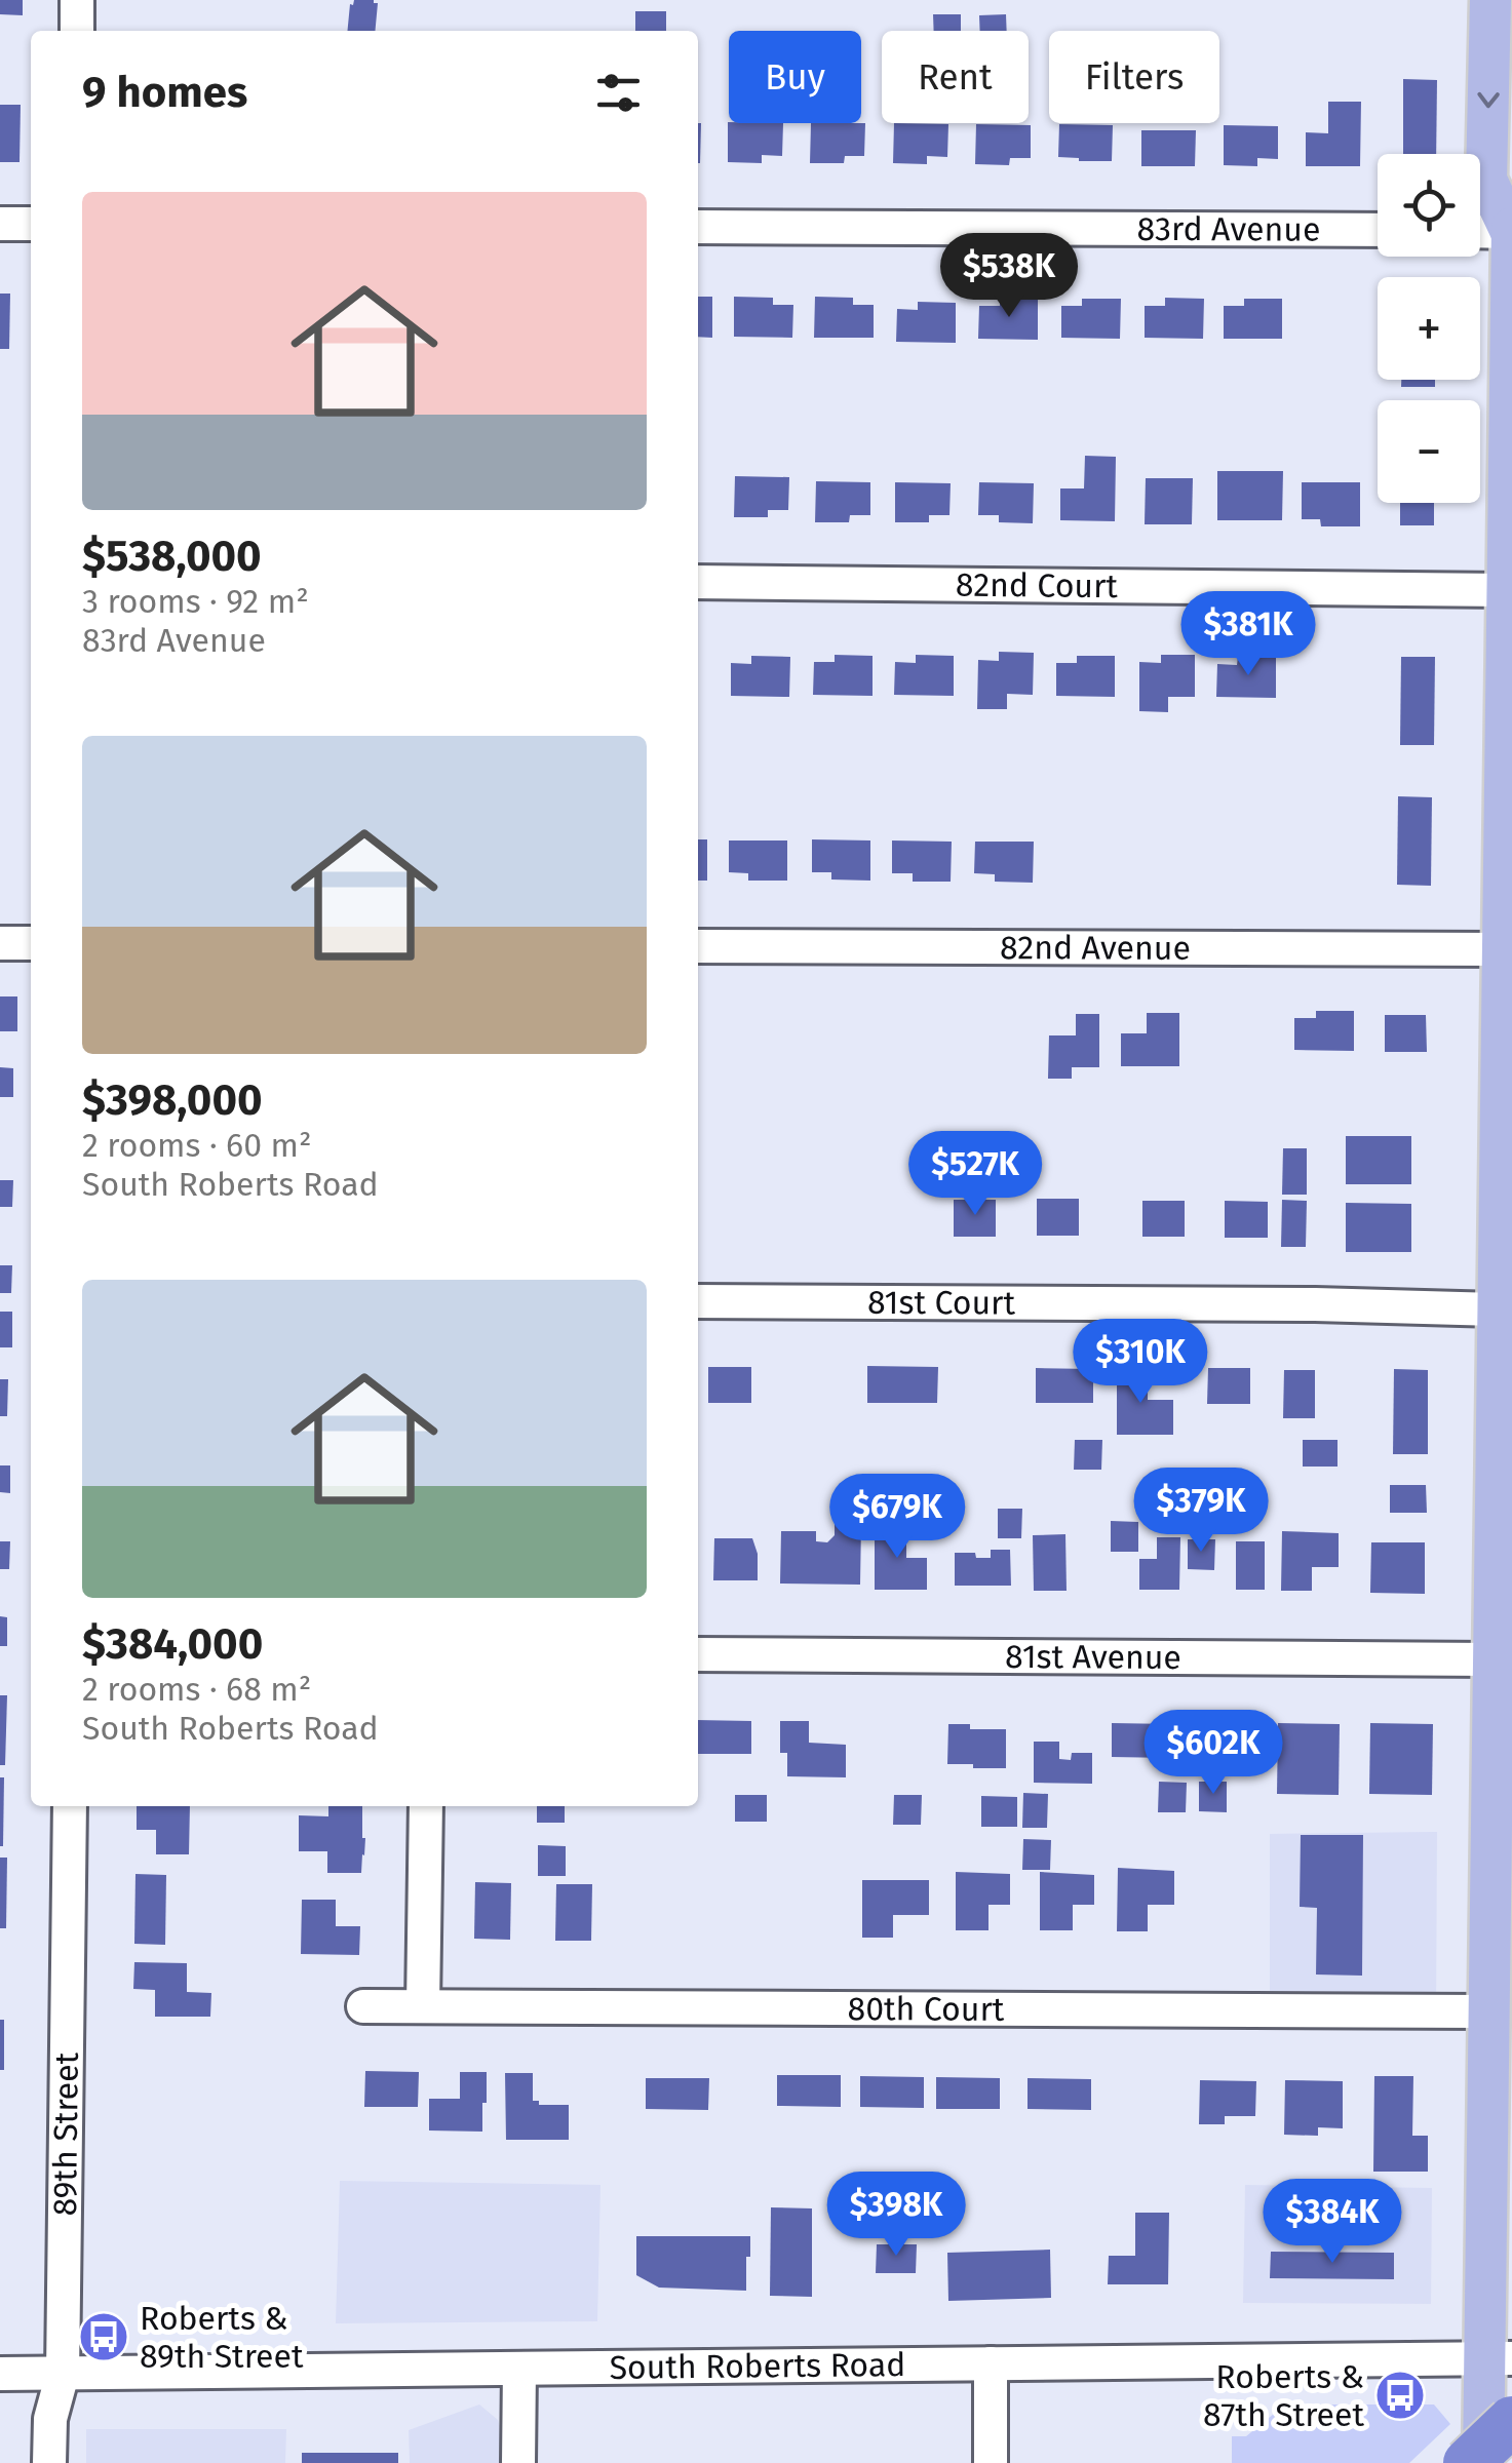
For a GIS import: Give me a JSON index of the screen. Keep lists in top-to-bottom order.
{
  "streets": {
    "street": [
      "83rd Avenue",
      "82nd Court",
      "82nd Avenue",
      "81st Court",
      "81st Avenue",
      "80th Court",
      "89th Street",
      "South Roberts Road"
    ]
  },
  "crossings": [
    ["89th Street", "South Roberts Road"]
  ],
  "places": {
    "bus stop": ["Roberts & 89th Street", "Roberts & 87th Street"]
  },
  "page": {
    "chip": ["Buy", "Rent", "Filters"],
    "heading": "9 homes",
    "map_buttons": ["+", "−"],
    "list": [
      {
        "name": "$538,000",
        "note": "3 rooms · 92 m² · 83rd Avenue"
      },
      {
        "name": "$398,000",
        "note": "2 rooms · 60 m² · South Roberts Road"
      },
      {
        "name": "$384,000",
        "note": "2 rooms · 68 m² · South Roberts Road"
      }
    ],
    "price": [
      "$538K",
      "$381K",
      "$527K",
      "$310K",
      "$379K",
      "$679K",
      "$602K",
      "$398K",
      "$384K"
    ]
  }
}
